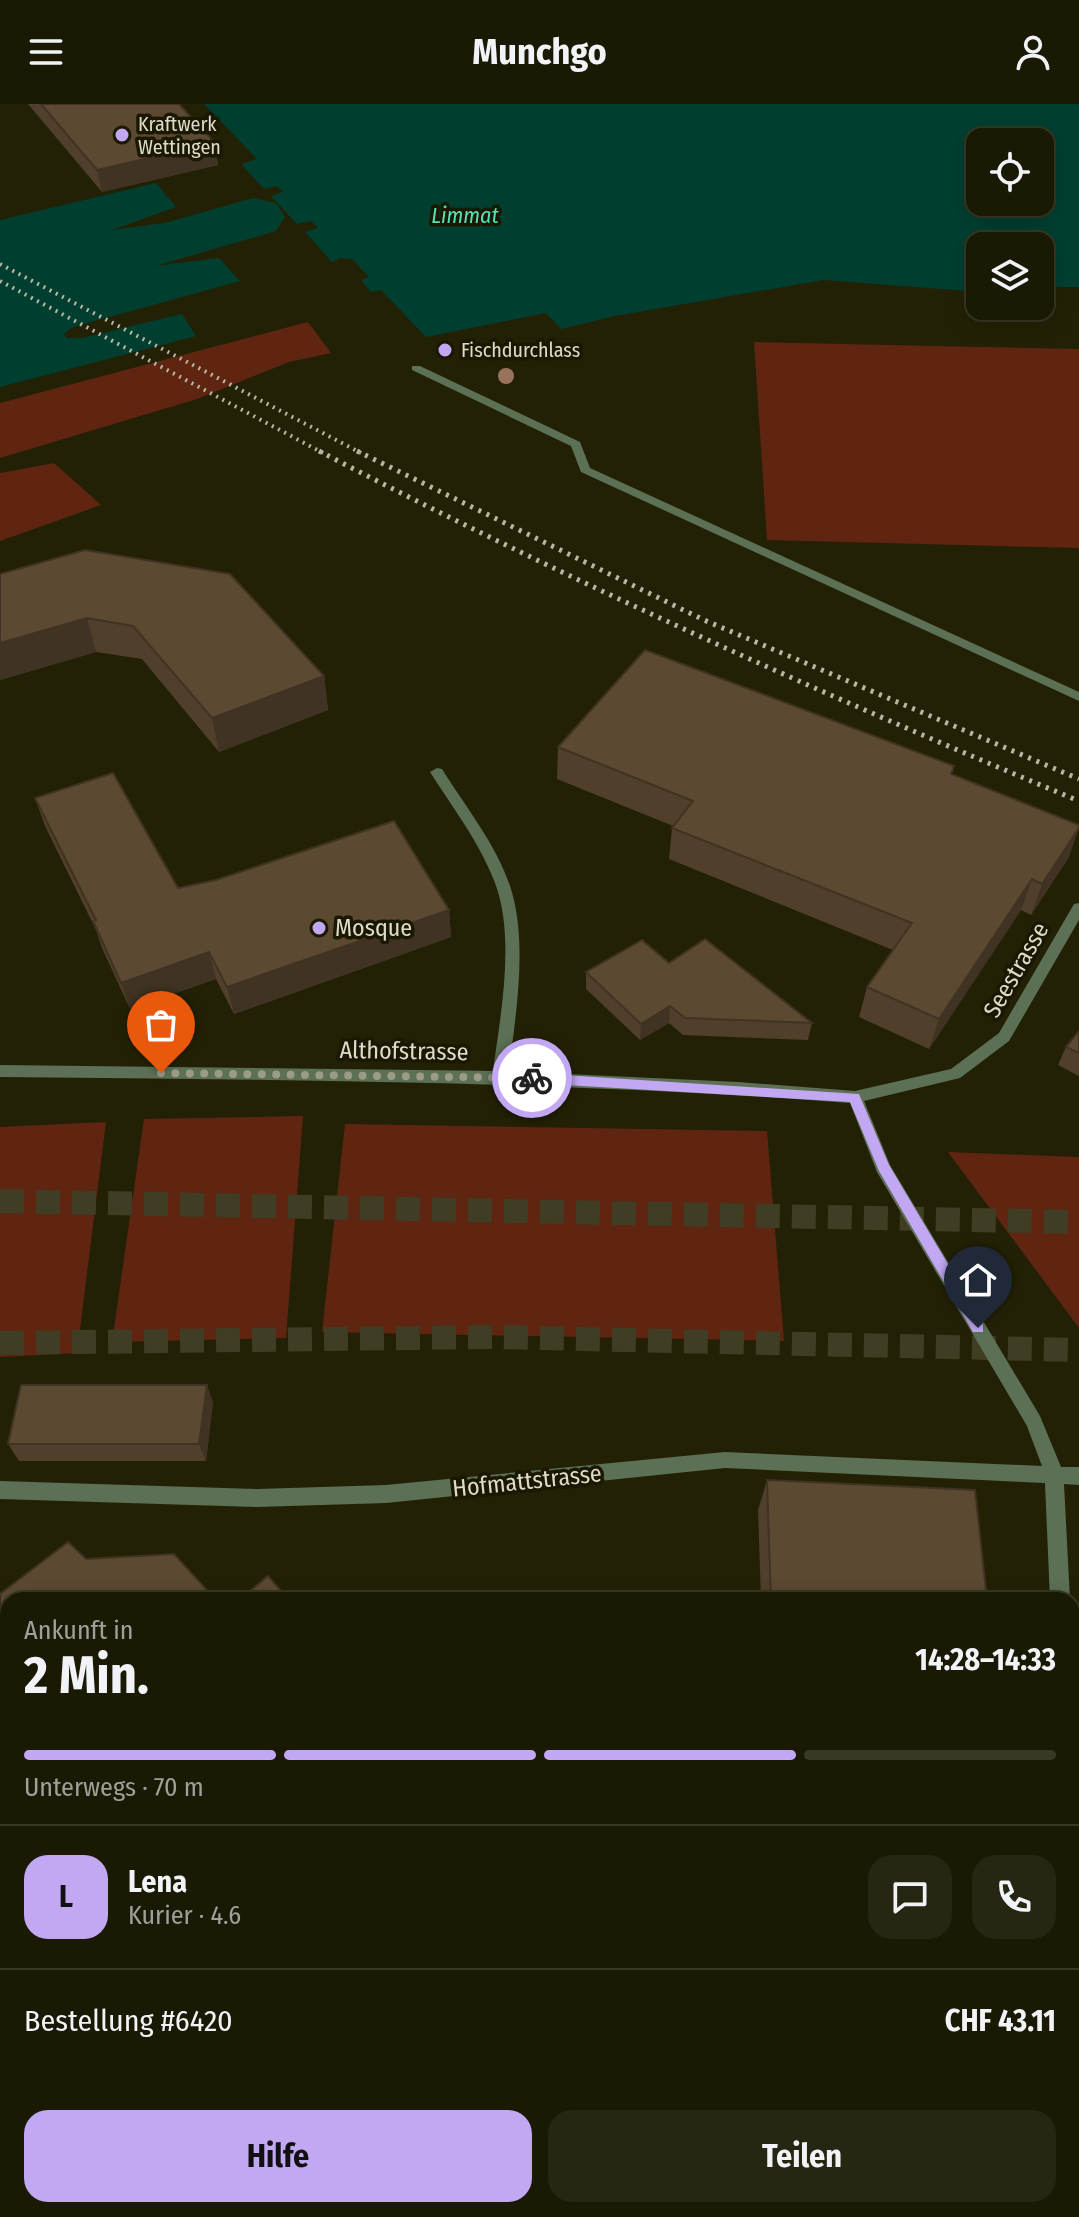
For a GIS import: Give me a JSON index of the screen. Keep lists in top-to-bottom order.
{
  "streets": {
    "street": ["Seestrasse", "Althofstrasse", "Hofmattstrasse"]
  },
  "crossings": [
    ["Seestrasse", "Althofstrasse"]
  ],
  "water": ["Limmat"],
  "places": ["Kraftwerk Wettingen", "Fischdurchlass", "Mosque"],
  "page": {
    "header": "Munchgo",
    "heading": ["2 Min.", "Ankunft in", "14:28–14:33"],
    "panel": [
      "Lena",
      "Kurier · 4.6",
      "Bestellung #6420",
      "CHF 43.11"
    ],
    "bar": "Unterwegs · 70 m",
    "round": "L",
    "buttons": ["Hilfe", "Teilen"]
  }
}
